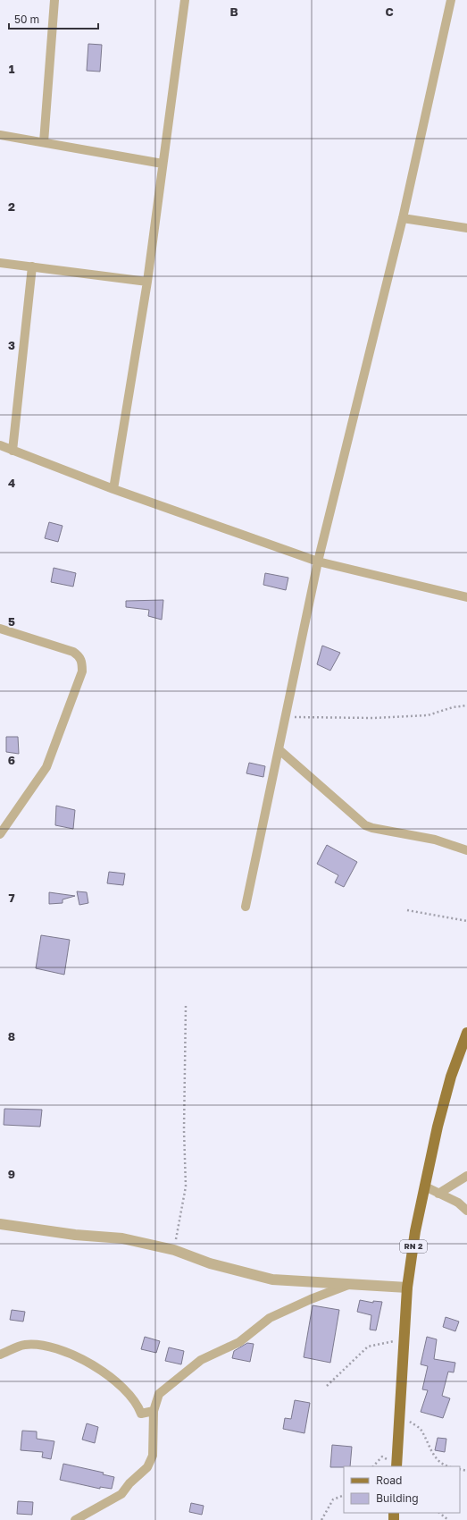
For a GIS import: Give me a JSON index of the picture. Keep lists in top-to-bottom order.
{
  "streets": {
    "main road": ["RN 2"]
  },
  "legend": ["Road", "Building"],
  "scale_bar": "50 m",
  "grid": {
    "columns": ["B", "C"],
    "rows": [
      "1",
      "2",
      "3",
      "4",
      "5",
      "6",
      "7",
      "8",
      "9"
    ]
  }
}
